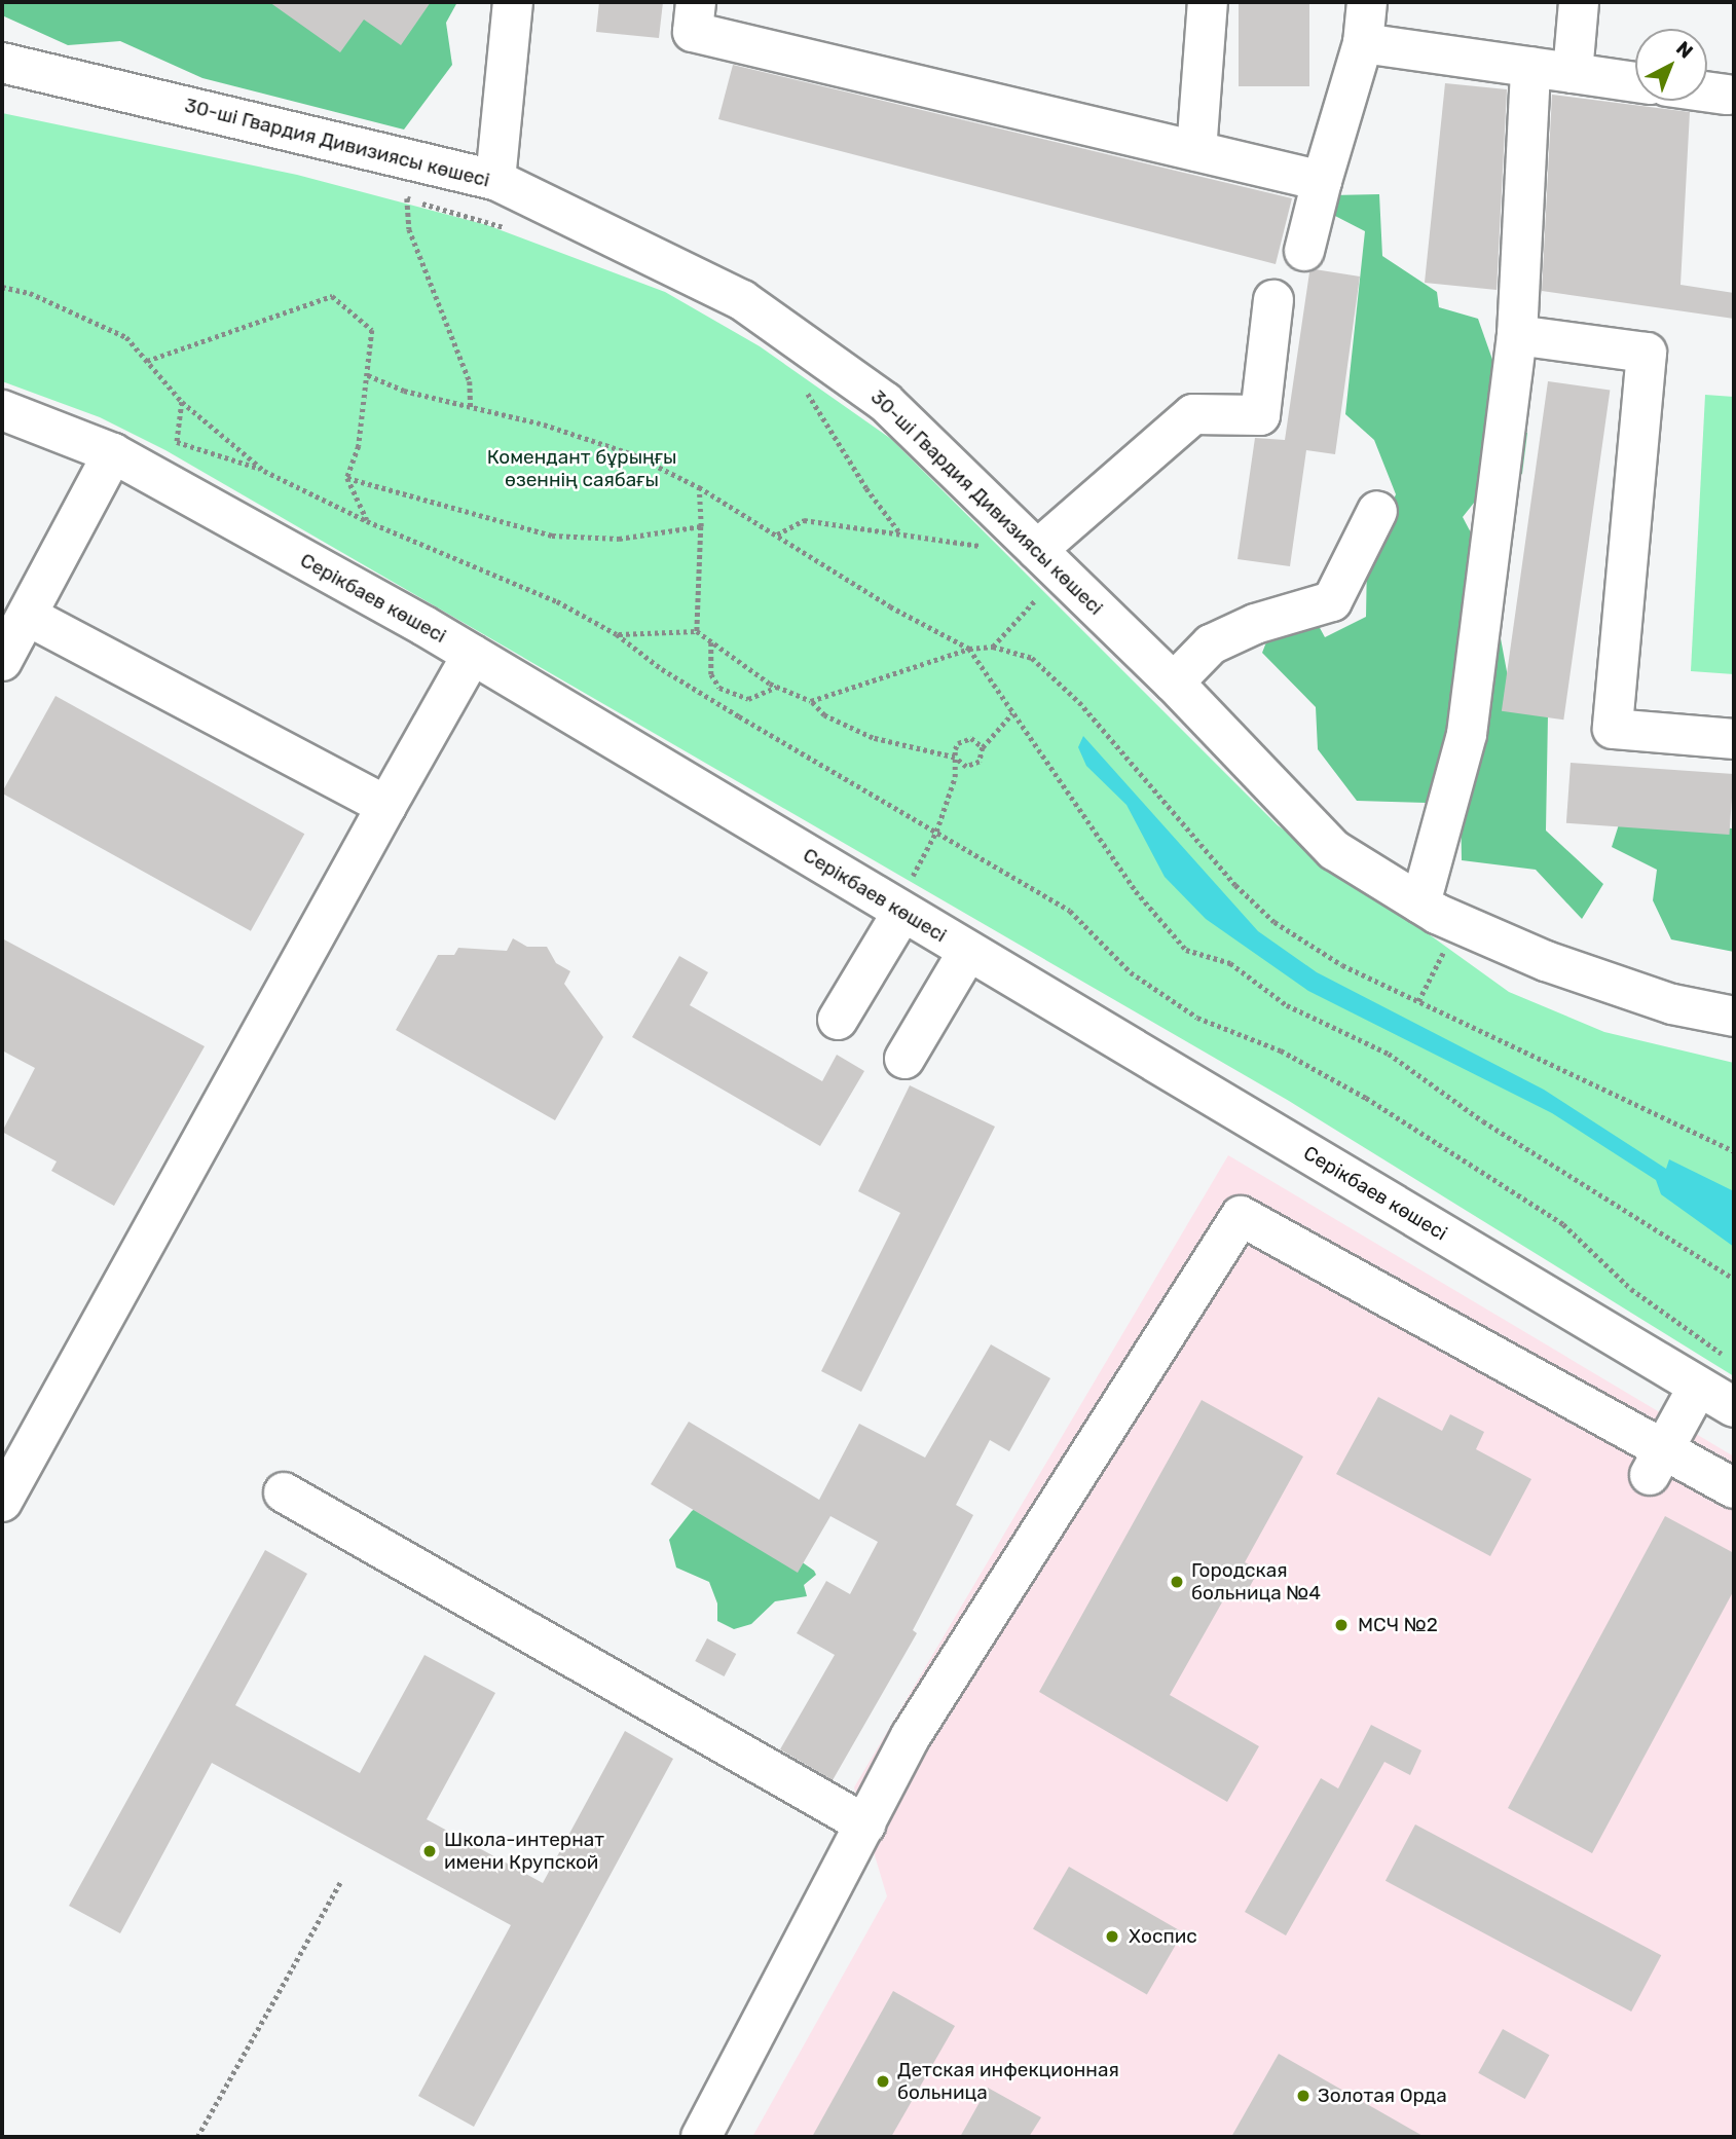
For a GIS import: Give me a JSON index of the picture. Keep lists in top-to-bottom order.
{
  "streets": {
    "street": ["30-ші Гвардия Дивизиясы көшесі", "Серікбаев көшесі"]
  },
  "parks": ["Комендант бұрыңғы өзеннің саябағы"],
  "places": [
    "Городская больница №4",
    "МСЧ №2",
    "Школа-интернат имени Крупской",
    "Хоспис",
    "Детская инфекционная больница",
    "Золотая Орда"
  ],
  "north": "top right"
}
